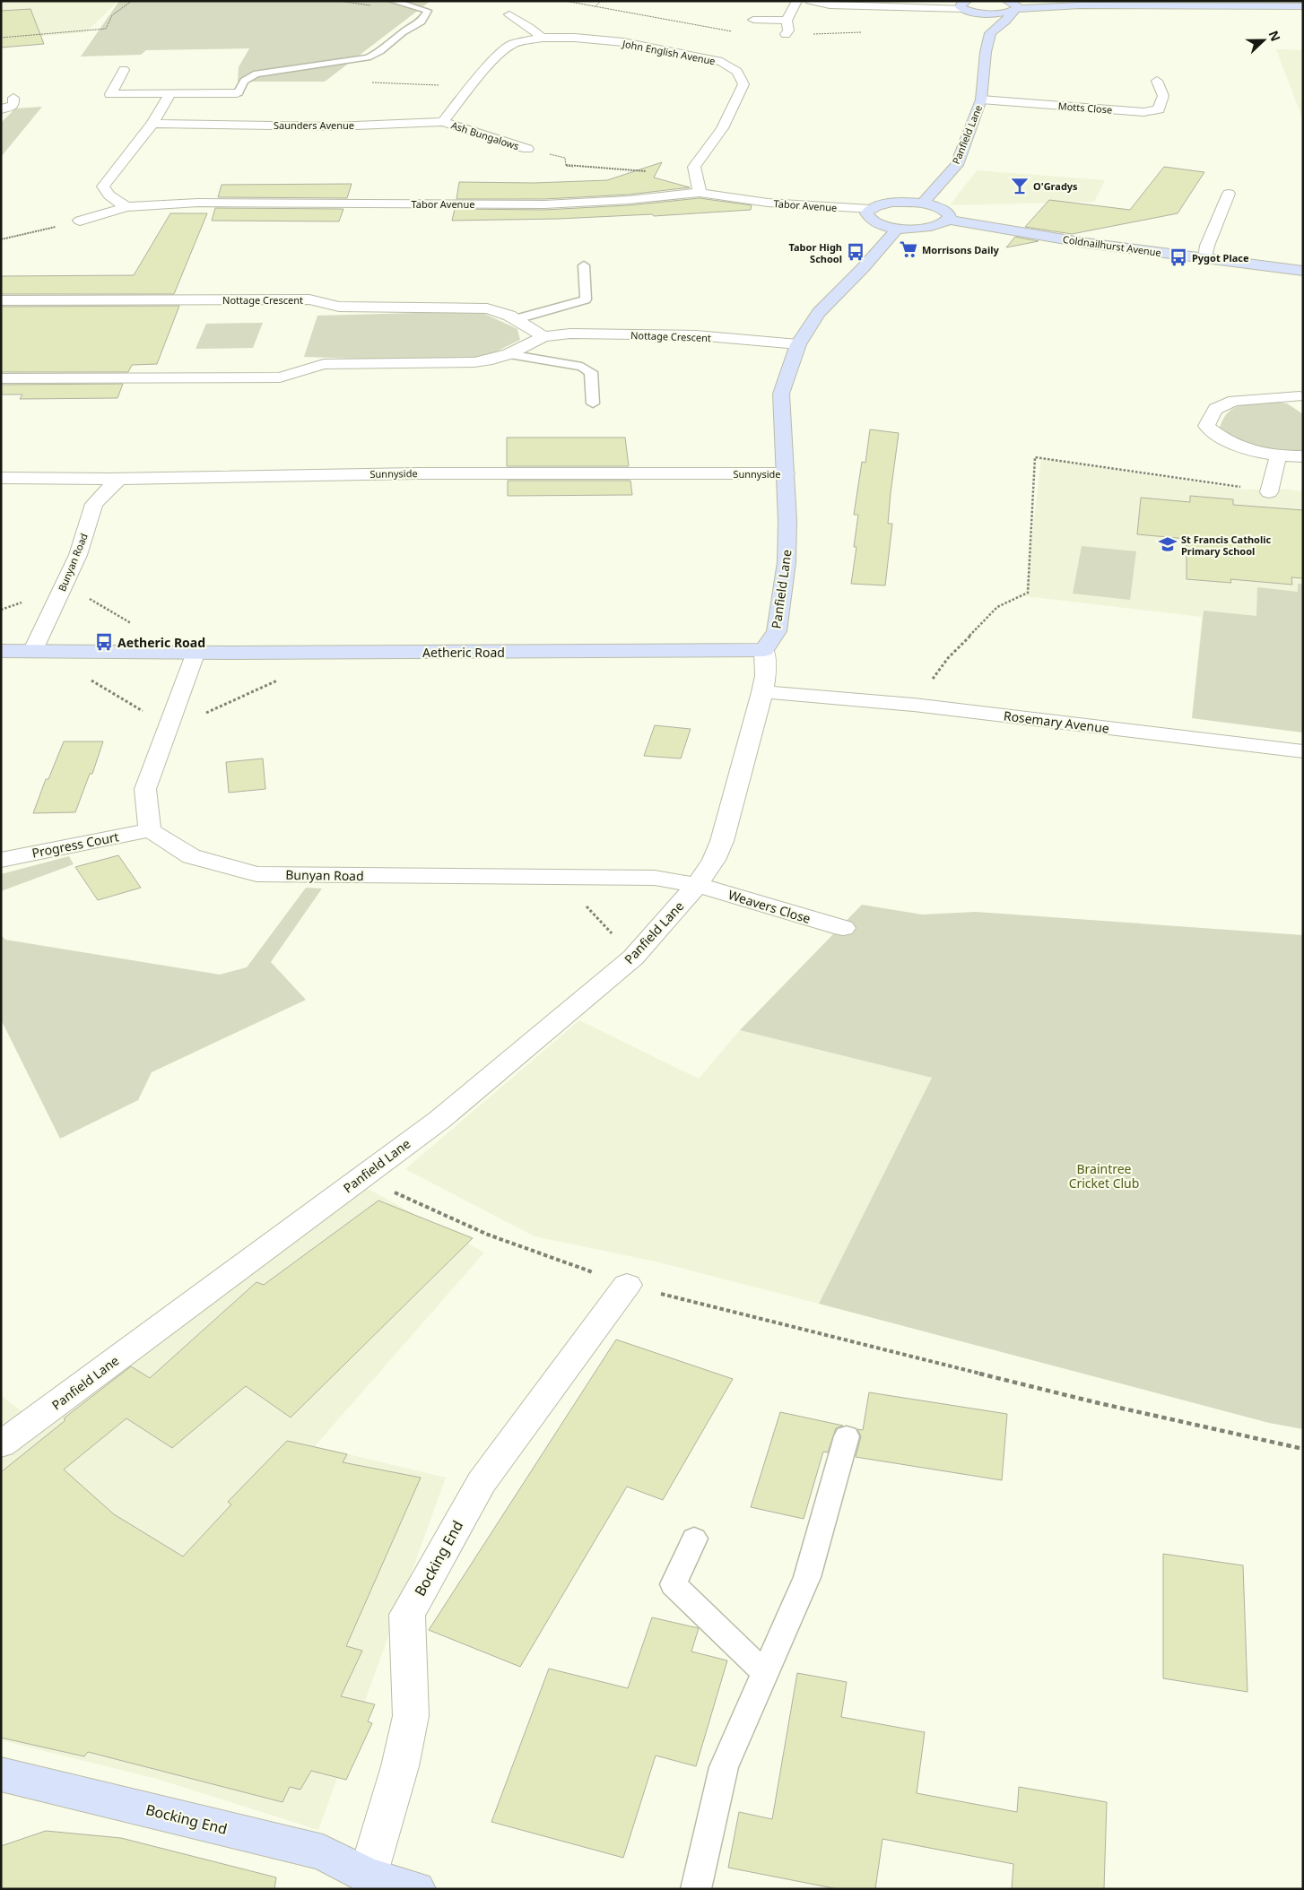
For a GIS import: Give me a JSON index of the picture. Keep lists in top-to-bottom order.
{
  "streets": {
    "street": [
      "John English Avenue",
      "Motts Close",
      "Saunders Avenue",
      "Panfield Lane",
      "Ash Bungalows",
      "Tabor Avenue",
      "Coldnailhurst Avenue",
      "Nottage Crescent",
      "Sunnyside",
      "Bunyan Road",
      "Aetheric Road",
      "Rosemary Avenue",
      "Progress Court",
      "Weavers Close",
      "Bocking End"
    ]
  },
  "crossings": [
    ["Motts Close", "Panfield Lane"],
    ["Saunders Avenue", "Ash Bungalows"],
    ["Panfield Lane", "Nottage Crescent"],
    ["Panfield Lane", "Sunnyside"],
    ["Panfield Lane", "Bunyan Road"],
    ["Panfield Lane", "Aetheric Road"],
    ["Panfield Lane", "Rosemary Avenue"],
    ["Panfield Lane", "Weavers Close"],
    ["Sunnyside", "Bunyan Road"],
    ["Bunyan Road", "Aetheric Road"],
    ["Bunyan Road", "Progress Court"],
    ["Bunyan Road", "Weavers Close"]
  ],
  "parks": ["Braintree Cricket Club"],
  "places": {
    "bar": ["O'Gradys"],
    "supermarket": ["Morrisons Daily"],
    "bus stop": ["Tabor High School", "Pygot Place", "Aetheric Road"],
    "school or university": ["St Francis Catholic Primary School"]
  },
  "north": "right"
}
